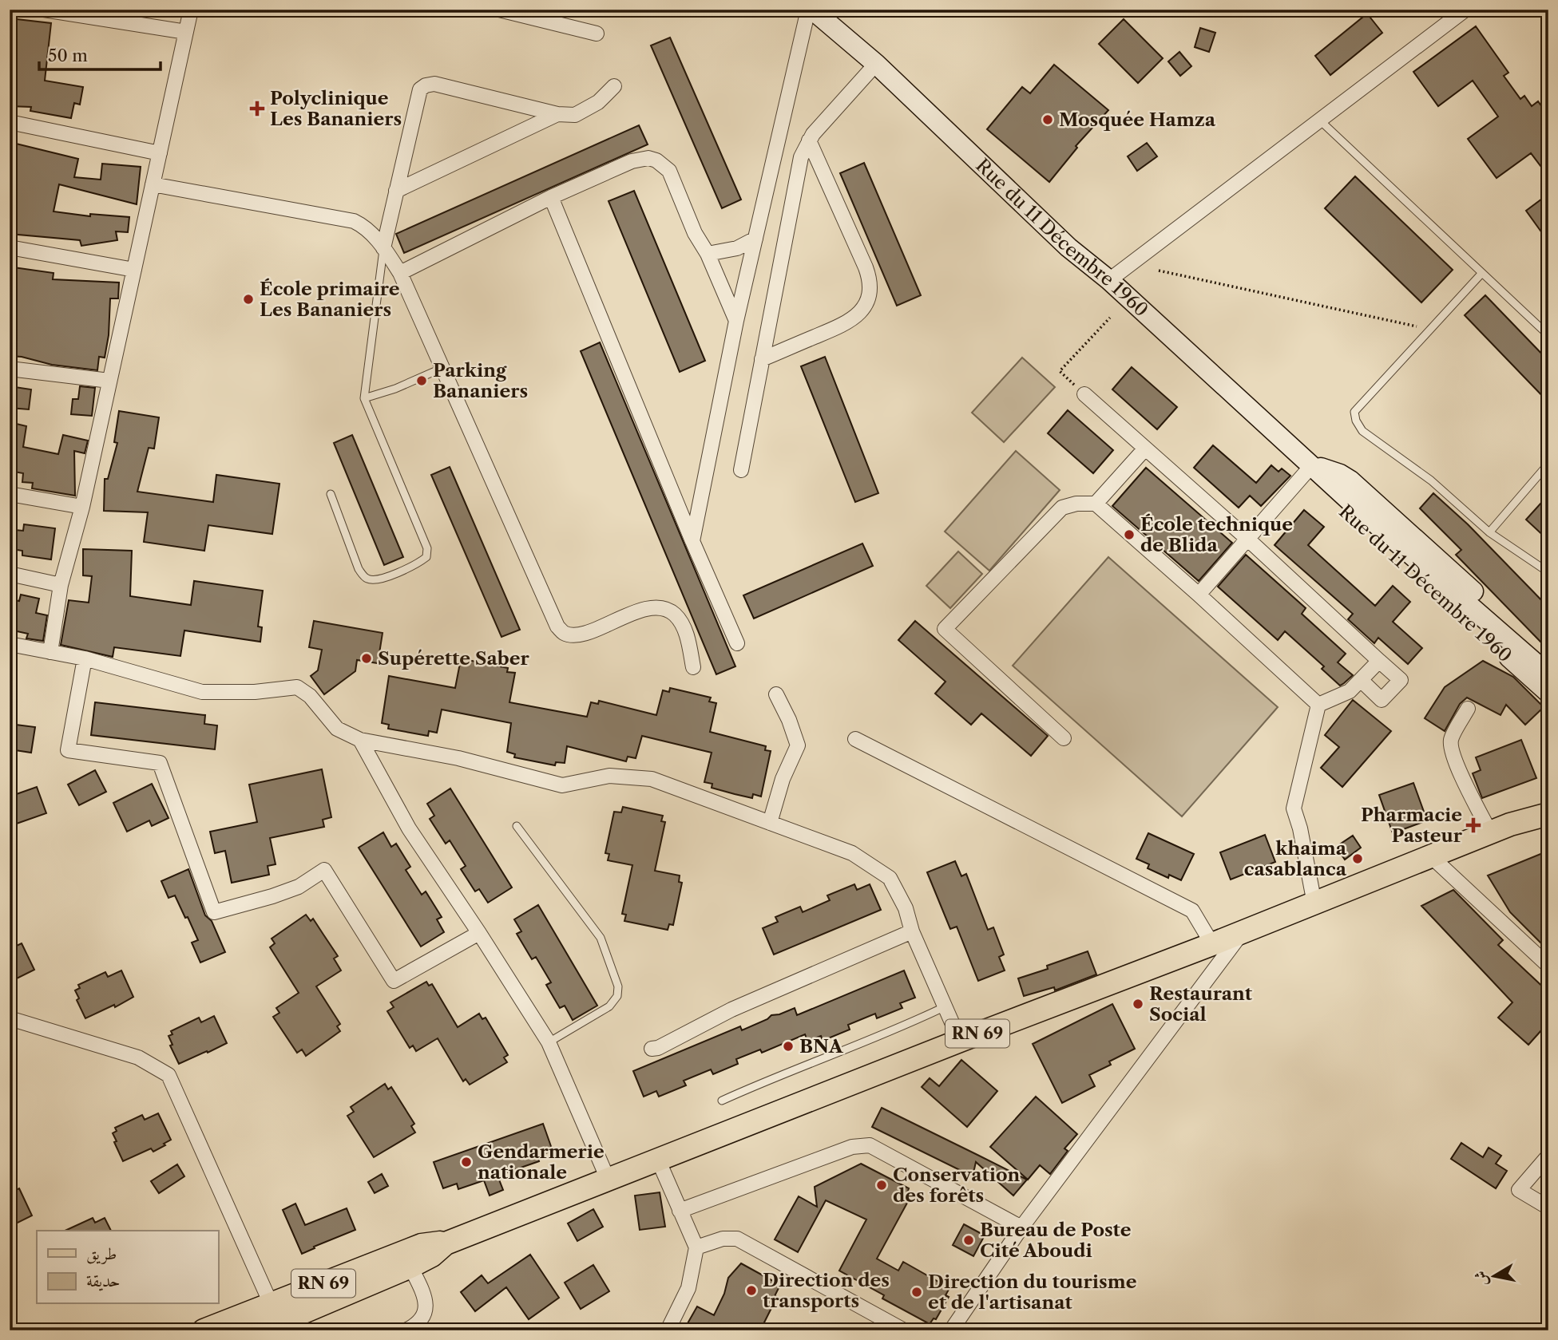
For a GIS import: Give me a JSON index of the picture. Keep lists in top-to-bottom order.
{
  "streets": {
    "main road": ["Rue du 11 Décembre 1960", "RN 69"]
  },
  "places": {
    "health": ["Polyclinique Les Bananiers", "Pharmacie Pasteur"],
    "other": [
      "Mosquée Hamza",
      "École primaire Les Bananiers",
      "Parking Bananiers",
      "École technique de Blida",
      "Supérette Saber",
      "khaima casablanca",
      "Restaurant Social",
      "BNA",
      "Gendarmerie nationale",
      "Conservation des forêts",
      "Bureau de Poste Cité Aboudi",
      "Direction des transports",
      "Direction du tourisme et de l'artisanat"
    ]
  },
  "legend": ["طريق", "حديقة"],
  "scale_bar": "50 m",
  "north": "left"
}
